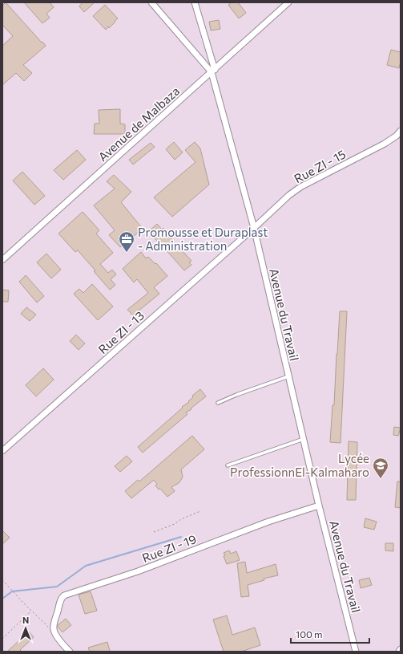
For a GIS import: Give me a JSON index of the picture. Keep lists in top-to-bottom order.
{
  "streets": {
    "street": [
      "Avenue de Malbaza",
      "Rue ZI - 15",
      "Avenue du Travail",
      "Rue ZI - 13",
      "Rue ZI - 19"
    ]
  },
  "crossings": [
    ["Avenue de Malbaza", "Avenue du Travail"],
    ["Rue ZI - 15", "Avenue du Travail"],
    ["Rue ZI - 15", "Rue ZI - 13"],
    ["Avenue du Travail", "Rue ZI - 13"],
    ["Avenue du Travail", "Rue ZI - 19"]
  ],
  "places": {
    "office": ["Promousse et Duraplast - Administration"],
    "school or university": ["Lycée ProfessionnEl-Kalmaharo"]
  },
  "scale_bar": "100 m",
  "north": "top"
}
